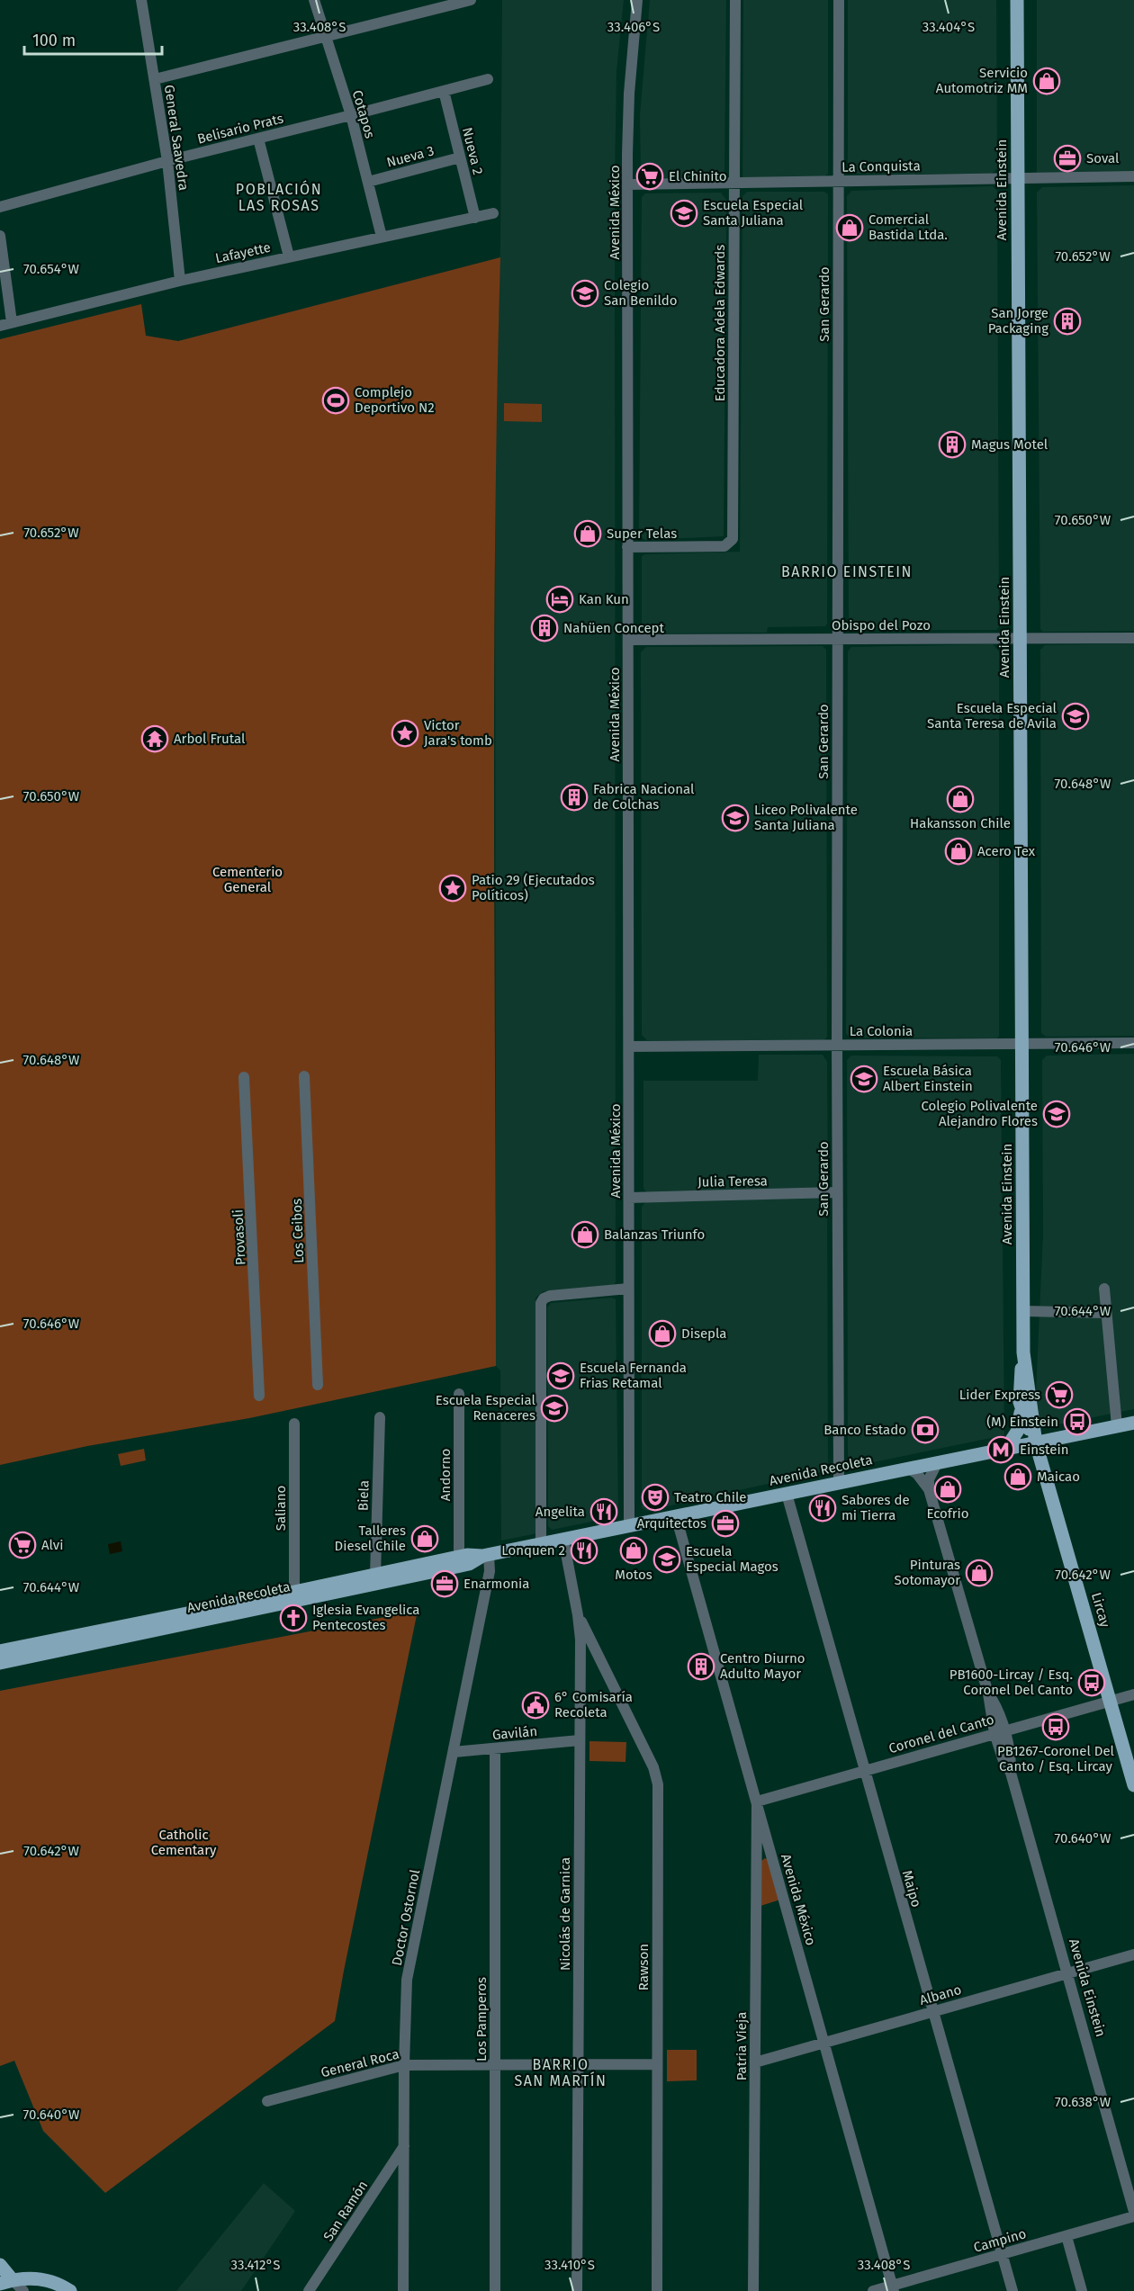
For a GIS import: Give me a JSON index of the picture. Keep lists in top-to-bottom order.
{
  "streets": {
    "main road": ["Avenida Einstein", "Avenida Recoleta", "Lircay"],
    "street": [
      "Cotapos",
      "Belisario Prats",
      "General Saavedra",
      "Nueva 2",
      "Nueva 3",
      "La Conquista",
      "Avenida México",
      "Lafayette",
      "San Gerardo",
      "Educadora Adela Edwards",
      "Obispo del Pozo",
      "La Colonia",
      "Julia Teresa",
      "Los Ceibos",
      "Provasoli",
      "Andorno",
      "Biela",
      "Saliano",
      "Gavilán",
      "Coronel del Canto",
      "Maipo",
      "Nicolás de Garnica",
      "Doctor Ostornol",
      "Rawson",
      "Albano",
      "Los Pamperos",
      "Patria Vieja",
      "General Roca",
      "San Ramón",
      "Campino"
    ]
  },
  "crossings": [
    ["Cotapos", "Belisario Prats"],
    ["Cotapos", "Nueva 3"],
    ["Cotapos", "Lafayette"],
    ["Belisario Prats", "General Saavedra"],
    ["Belisario Prats", "Nueva 2"],
    ["General Saavedra", "Lafayette"],
    ["Nueva 2", "Nueva 3"],
    ["Nueva 2", "Lafayette"],
    ["La Conquista", "Avenida Einstein"],
    ["La Conquista", "Avenida México"],
    ["La Conquista", "San Gerardo"],
    ["La Conquista", "Educadora Adela Edwards"],
    ["Avenida Einstein", "Obispo del Pozo"],
    ["Avenida Einstein", "La Colonia"],
    ["Avenida Einstein", "Avenida Recoleta"],
    ["Avenida Einstein", "Lircay"],
    ["Avenida Einstein", "Coronel del Canto"],
    ["Avenida Einstein", "Albano"],
    ["Avenida México", "Educadora Adela Edwards"],
    ["Avenida México", "Obispo del Pozo"],
    ["Avenida México", "La Colonia"],
    ["Avenida México", "Julia Teresa"],
    ["Avenida México", "Avenida Recoleta"],
    ["Avenida México", "Coronel del Canto"],
    ["Avenida México", "Albano"],
    ["Avenida México", "Patria Vieja"],
    ["Avenida México", "Campino"],
    ["San Gerardo", "Obispo del Pozo"],
    ["San Gerardo", "La Colonia"],
    ["San Gerardo", "Julia Teresa"],
    ["San Gerardo", "Avenida Recoleta"],
    ["Avenida Recoleta", "Andorno"],
    ["Avenida Recoleta", "Biela"],
    ["Avenida Recoleta", "Saliano"],
    ["Avenida Recoleta", "Lircay"],
    ["Avenida Recoleta", "Maipo"],
    ["Avenida Recoleta", "Nicolás de Garnica"],
    ["Avenida Recoleta", "Doctor Ostornol"],
    ["Lircay", "Coronel del Canto"],
    ["Gavilán", "Nicolás de Garnica"],
    ["Gavilán", "Doctor Ostornol"],
    ["Gavilán", "Los Pamperos"],
    ["Coronel del Canto", "Maipo"],
    ["Coronel del Canto", "Patria Vieja"],
    ["Maipo", "Albano"],
    ["Maipo", "Campino"],
    ["Nicolás de Garnica", "Rawson"],
    ["Nicolás de Garnica", "General Roca"],
    ["Doctor Ostornol", "General Roca"],
    ["Doctor Ostornol", "San Ramón"],
    ["Rawson", "General Roca"],
    ["Albano", "Patria Vieja"],
    ["Los Pamperos", "General Roca"]
  ],
  "districts": ["POBLACIÓN LAS ROSAS", "BARRIO EINSTEIN", "BARRIO SAN MARTÍN"],
  "parks": ["Cementerio General", "Catholic Cementary"],
  "places": {
    "shop": [
      "Servicio Automotriz MM",
      "Comercial Bastida Ltda.",
      "Super Telas",
      "Hakansson Chile",
      "Acero Tex",
      "Balanzas Triunfo",
      "Disepla",
      "Maicao",
      "Ecofrio",
      "Talleres Diesel Chile",
      "Motos",
      "Pinturas Sotomayor"
    ],
    "office": ["Soval", "Arquitectos", "Enarmonia"],
    "supermarket": ["El Chinito", "Lider Express", "Alvi"],
    "school or university": [
      "Escuela Especial Santa Juliana",
      "Colegio San Benildo",
      "Escuela Especial Santa Teresa de Avila",
      "Liceo Polivalente Santa Juliana",
      "Escuela Básica Albert Einstein",
      "Colegio Polivalente Alejandro Flores",
      "Escuela Fernanda Frias Retamal",
      "Escuela Especial Renaceres",
      "Escuela Especial Magos"
    ],
    "building": [
      "San Jorge Packaging",
      "Magus Motel",
      "Nahüen Concept",
      "Fabrica Nacional de Colchas",
      "Centro Diurno Adulto Mayor"
    ],
    "sports": ["Complejo Deportivo N2"],
    "hotel": ["Kan Kun"],
    "place": ["Victor Jara's tomb", "Patio 29 (Ejecutados Políticos)"],
    "temple": ["Arbol Frutal"],
    "bus stop": ["(M) Einstein", "PB1600-Lircay / Esq. Coronel Del Canto", "PB1267-Coronel Del Canto / Esq. Lircay"],
    "bank": ["Banco Estado"],
    "metro station": ["Einstein"],
    "theatre": ["Teatro Chile"],
    "restaurant": ["Sabores de mi Tierra", "Angelita", "Lonquen 2"],
    "church": ["Iglesia Evangelica Pentecostes"],
    "public building": ["6° Comisaría Recoleta"]
  },
  "scale_bar": "100 m",
  "coordinates": [
    "33.406°S",
    "33.408°S",
    "33.404°S",
    "70.652°W",
    "70.654°W",
    "70.650°W",
    "70.648°W",
    "70.646°W",
    "70.644°W",
    "70.642°W",
    "70.640°W",
    "70.638°W",
    "33.412°S",
    "33.410°S"
  ]
}
